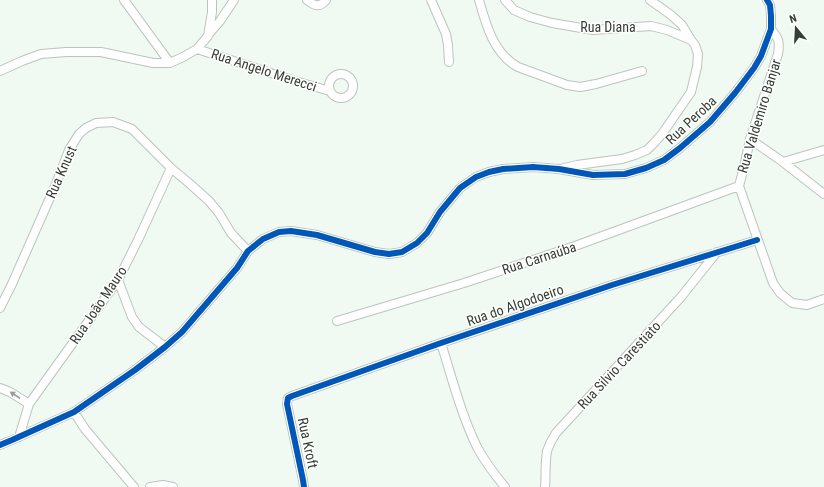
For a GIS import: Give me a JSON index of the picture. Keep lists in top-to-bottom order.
{
  "streets": {
    "street": [
      "Rua Diana",
      "Rua Angelo Merecci",
      "Rua Valdemiro Banjar",
      "Rua Peroba",
      "Rua Knust",
      "Rua Carnaúba",
      "Rua João Mauro",
      "Rua do Algodoeiro",
      "Rua Silvio Carestiato",
      "Rua Kroft"
    ]
  },
  "crossings": [
    ["Rua Valdemiro Banjar", "Rua Peroba"],
    ["Rua Valdemiro Banjar", "Rua Carnaúba"],
    ["Rua Valdemiro Banjar", "Rua do Algodoeiro"],
    ["Rua Knust", "Rua João Mauro"],
    ["Rua do Algodoeiro", "Rua Silvio Carestiato"],
    ["Rua do Algodoeiro", "Rua Kroft"]
  ],
  "north": "top"
}
